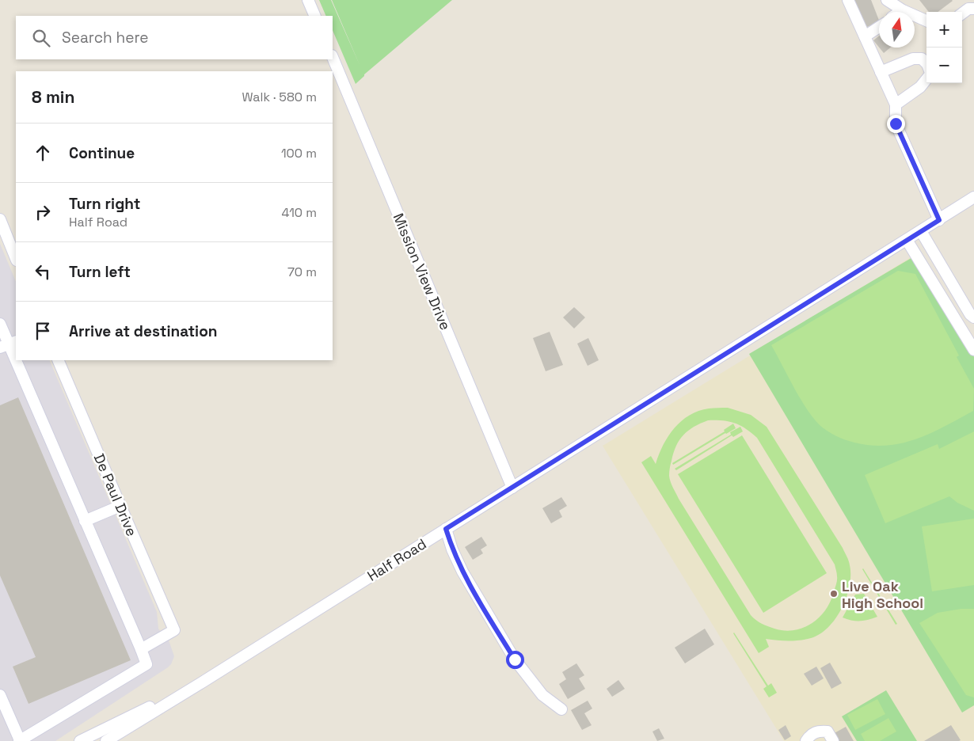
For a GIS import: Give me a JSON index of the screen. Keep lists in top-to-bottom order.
{
  "streets": {
    "street": ["Mission View Drive", "De Paul Drive", "Half Road"]
  },
  "crossings": [
    ["Mission View Drive", "Half Road"]
  ],
  "places": ["Live Oak High School"],
  "north": "top",
  "page": {
    "map_buttons": ["+", "−"],
    "search": "Search here",
    "heading": ["8 min", "Walk · 580 m"],
    "list": [
      ["Continue", "100 m"],
      ["Turn right", "Half Road", "410 m"],
      ["Turn left", "70 m"],
      "Arrive at destination"
    ]
  }
}
